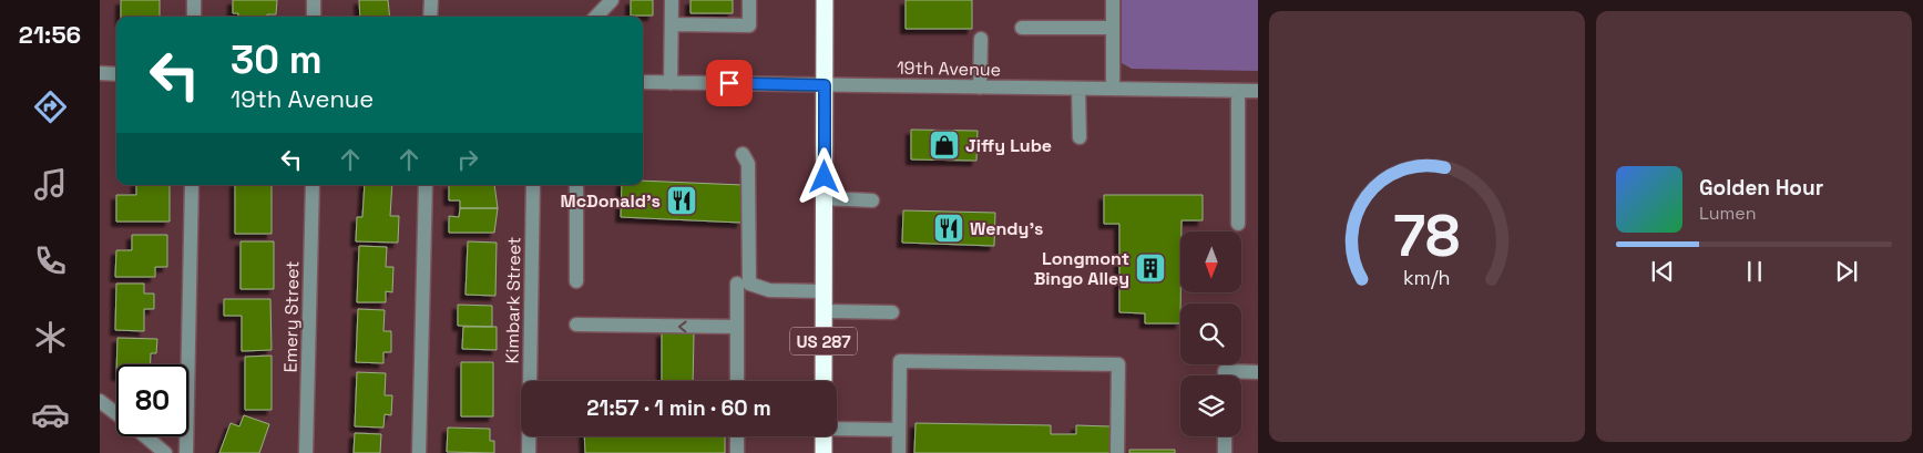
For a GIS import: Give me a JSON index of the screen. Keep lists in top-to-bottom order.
{
  "streets": {
    "highway": ["US 287"],
    "street": ["19th Avenue", "Kimbark Street", "Emery Street"]
  },
  "crossings": [
    ["19th Avenue", "US 287"]
  ],
  "places": {
    "shop": ["Jiffy Lube"],
    "restaurant": ["McDonald's", "Wendy's"],
    "building": ["Longmont Bingo Alley"]
  },
  "north": "bottom",
  "page": {
    "tabs": "21:56",
    "turn": ["30 m", "19th Avenue"],
    "song": ["Golden Hour", "Lumen"],
    "limit": "80",
    "trip": "21:57 · 1 min · 60 m",
    "gauge": ["78", "km/h"]
  }
}
